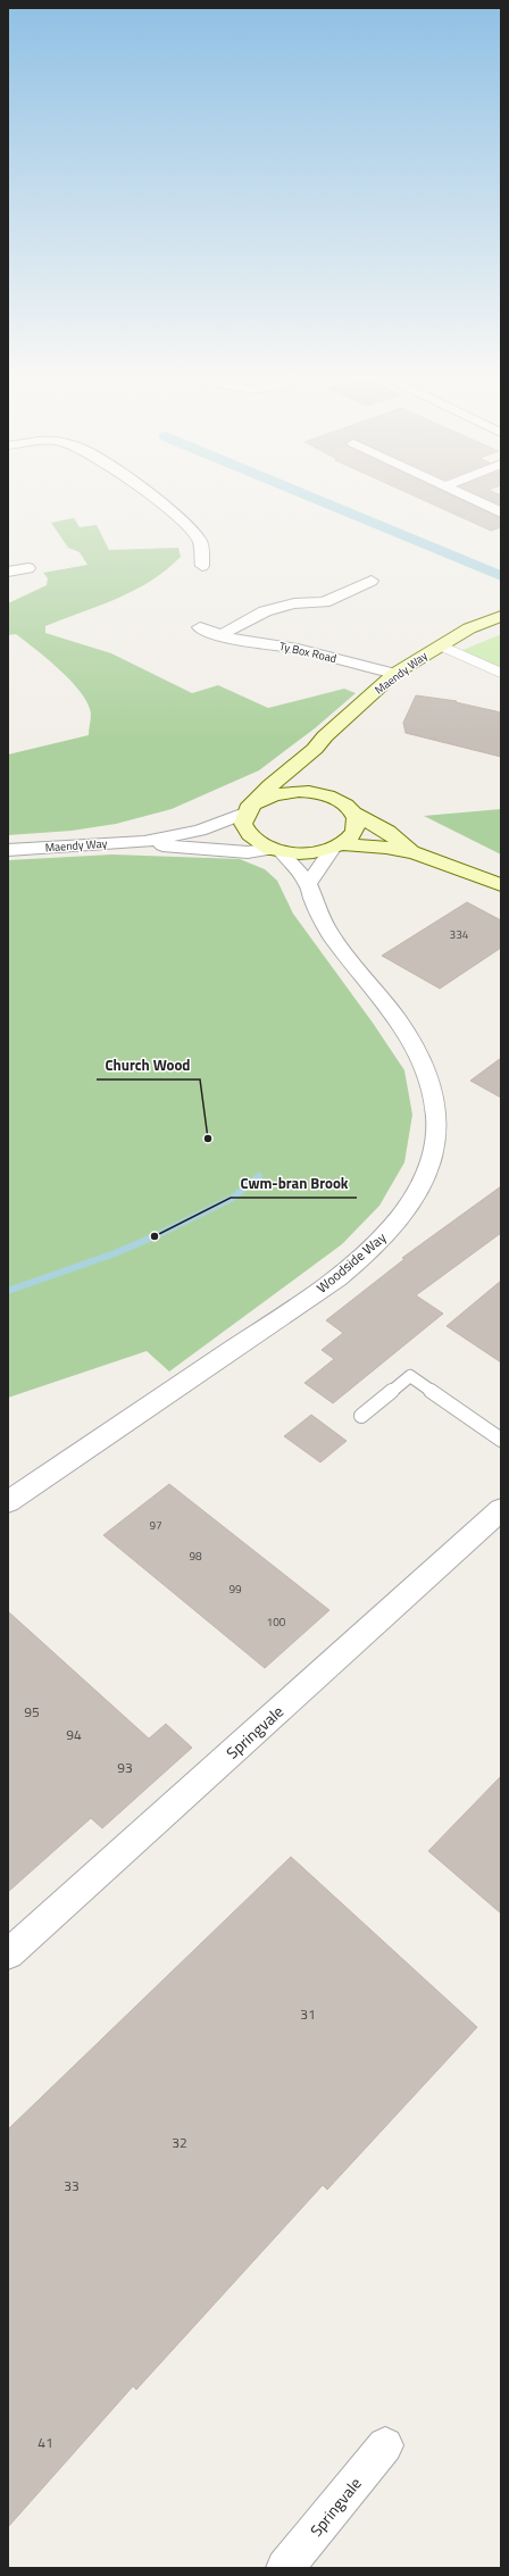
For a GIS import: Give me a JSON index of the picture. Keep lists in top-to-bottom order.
{
  "streets": {
    "street": [
      "Ty Box Road",
      "Maendy Way",
      "Woodside Way",
      "Springvale"
    ]
  },
  "crossings": [
    ["Ty Box Road", "Maendy Way"],
    ["Maendy Way", "Woodside Way"]
  ],
  "places": ["Church Wood", "Cwm-bran Brook"],
  "house_numbers": [
    "334",
    "97",
    "98",
    "99",
    "100",
    "95",
    "94",
    "93",
    "31",
    "32",
    "33",
    "41"
  ]
}
